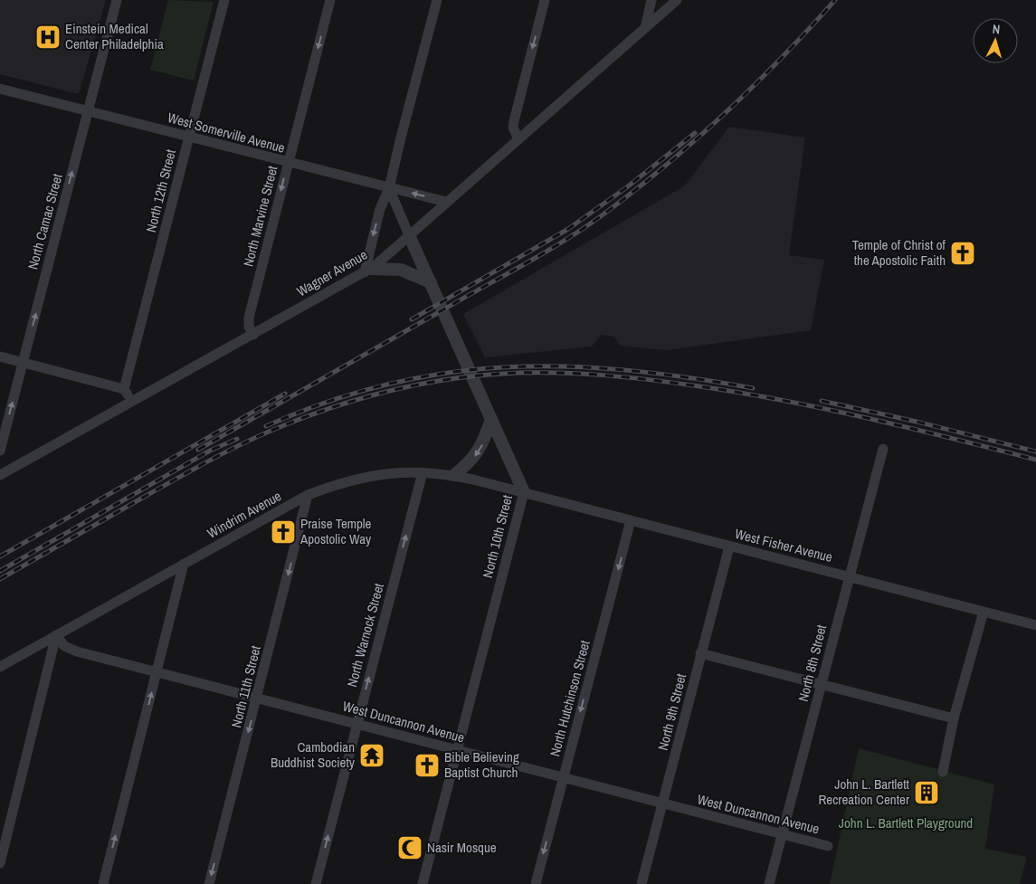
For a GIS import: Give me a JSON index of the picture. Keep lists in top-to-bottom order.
{
  "streets": {
    "street": [
      "West Somerville Avenue",
      "North 12th Street",
      "North Marvine Street",
      "North Camac Street",
      "Wagner Avenue",
      "Windrim Avenue",
      "North 10th Street",
      "West Fisher Avenue",
      "North Warnock Street",
      "North 8th Street",
      "North 11th Street",
      "North Hutchinson Street",
      "North 9th Street",
      "West Duncannon Avenue"
    ]
  },
  "crossings": [
    ["West Somerville Avenue", "North 12th Street"],
    ["West Somerville Avenue", "North Marvine Street"],
    ["West Somerville Avenue", "North Camac Street"],
    ["West Somerville Avenue", "Wagner Avenue"],
    ["West Somerville Avenue", "North 10th Street"],
    ["North Marvine Street", "Wagner Avenue"],
    ["Wagner Avenue", "North 10th Street"],
    ["Windrim Avenue", "North 10th Street"],
    ["Windrim Avenue", "West Fisher Avenue"],
    ["Windrim Avenue", "North Warnock Street"],
    ["Windrim Avenue", "North 11th Street"],
    ["Windrim Avenue", "West Duncannon Avenue"],
    ["North 10th Street", "West Fisher Avenue"],
    ["North 10th Street", "West Duncannon Avenue"],
    ["West Fisher Avenue", "North 8th Street"],
    ["West Fisher Avenue", "North Hutchinson Street"],
    ["West Fisher Avenue", "North 9th Street"],
    ["North Warnock Street", "West Duncannon Avenue"],
    ["North 8th Street", "West Duncannon Avenue"],
    ["North 11th Street", "West Duncannon Avenue"],
    ["North Hutchinson Street", "West Duncannon Avenue"],
    ["North 9th Street", "West Duncannon Avenue"]
  ],
  "one_way": [
    "North Marvine Street",
    "North Camac Street",
    "North Warnock Street",
    "North 11th Street",
    "North Hutchinson Street"
  ],
  "parks": ["John L. Bartlett Playground"],
  "places": {
    "hospital": ["Einstein Medical Center Philadelphia"],
    "church": ["Temple of Christ of the Apostolic Faith", "Praise Temple Apostolic Way", "Bible Believing Baptist Church"],
    "temple": ["Cambodian Buddhist Society"],
    "building": ["John L. Bartlett Recreation Center"],
    "mosque": ["Nasir Mosque"]
  },
  "north": "top"
}
